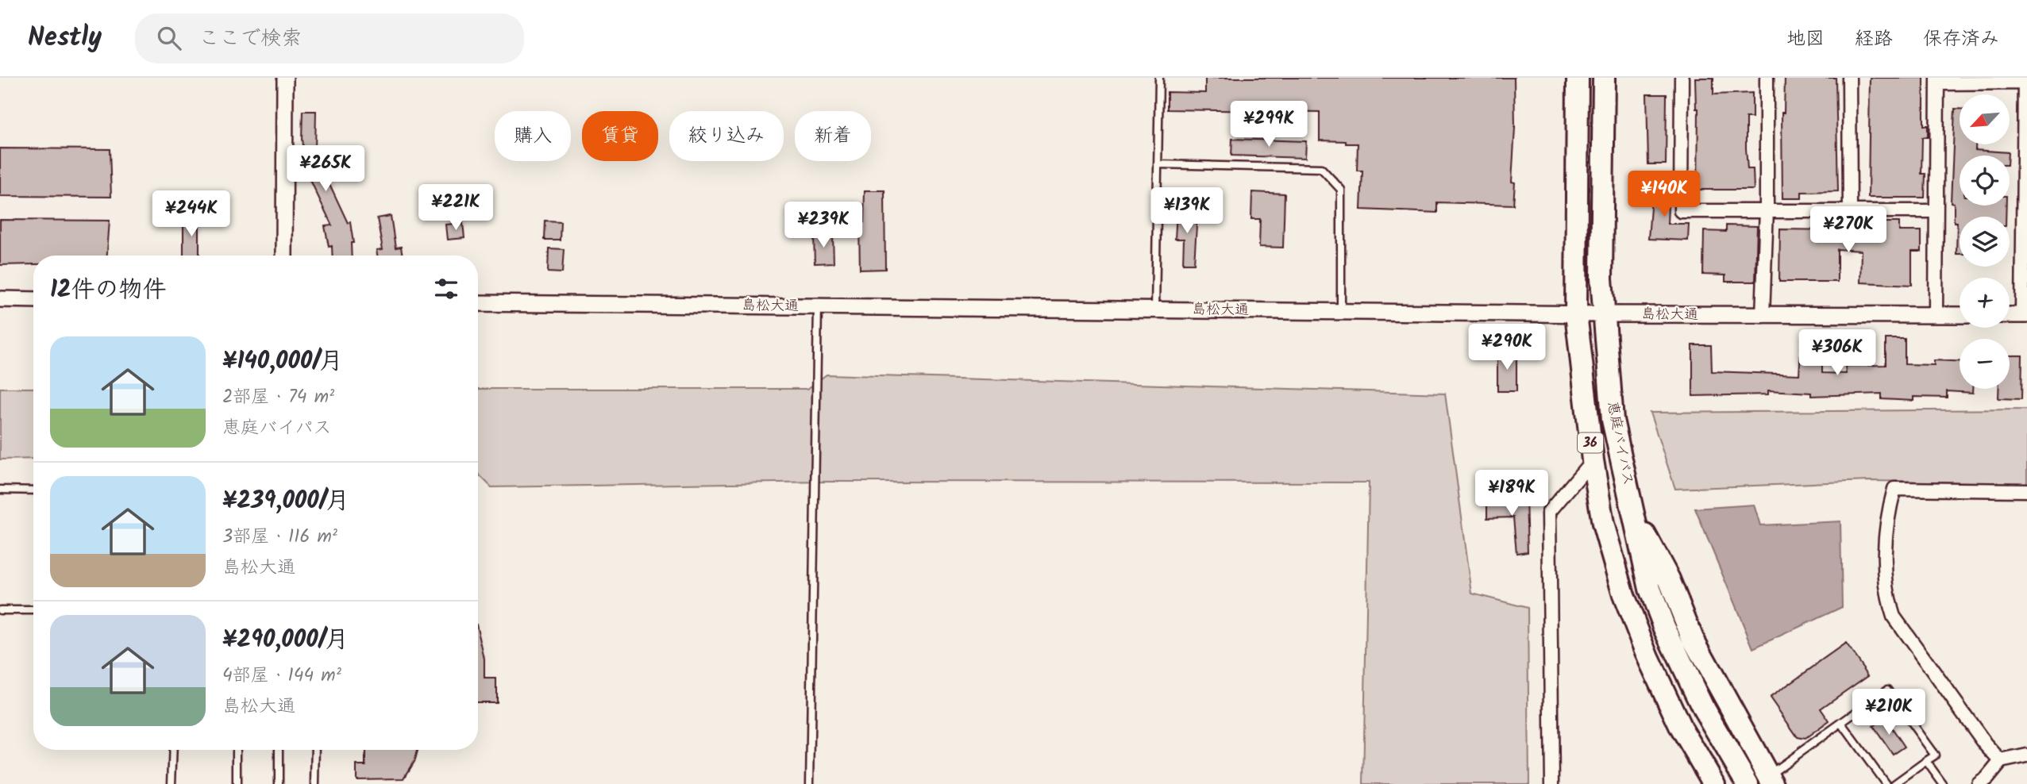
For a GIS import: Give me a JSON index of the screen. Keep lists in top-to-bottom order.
{
  "streets": {
    "highway": ["36", "恵庭バイパス"],
    "street": ["島松大通"]
  },
  "crossings": [
    ["島松大通", "恵庭バイパス"]
  ],
  "north": "bottom left",
  "page": {
    "header": "Nestly",
    "search": "ここで検索",
    "nav": ["地図", "経路", "保存済み"],
    "map_buttons": ["+", "−"],
    "price": [
      "¥299K",
      "¥265K",
      "¥140K",
      "¥221K",
      "¥139K",
      "¥244K",
      "¥239K",
      "¥270K",
      "¥290K",
      "¥306K",
      "¥189K",
      "¥210K"
    ],
    "chip": [
      "購入",
      "賃貸",
      "絞り込み",
      "新着"
    ],
    "heading": "12件の物件",
    "list": [
      {
        "name": "¥140,000/月",
        "note": "2部屋 · 74 m² · 恵庭バイパス"
      },
      {
        "name": "¥239,000/月",
        "note": "3部屋 · 116 m² · 島松大通"
      },
      {
        "name": "¥290,000/月",
        "note": "4部屋 · 144 m² · 島松大通"
      }
    ]
  }
}
